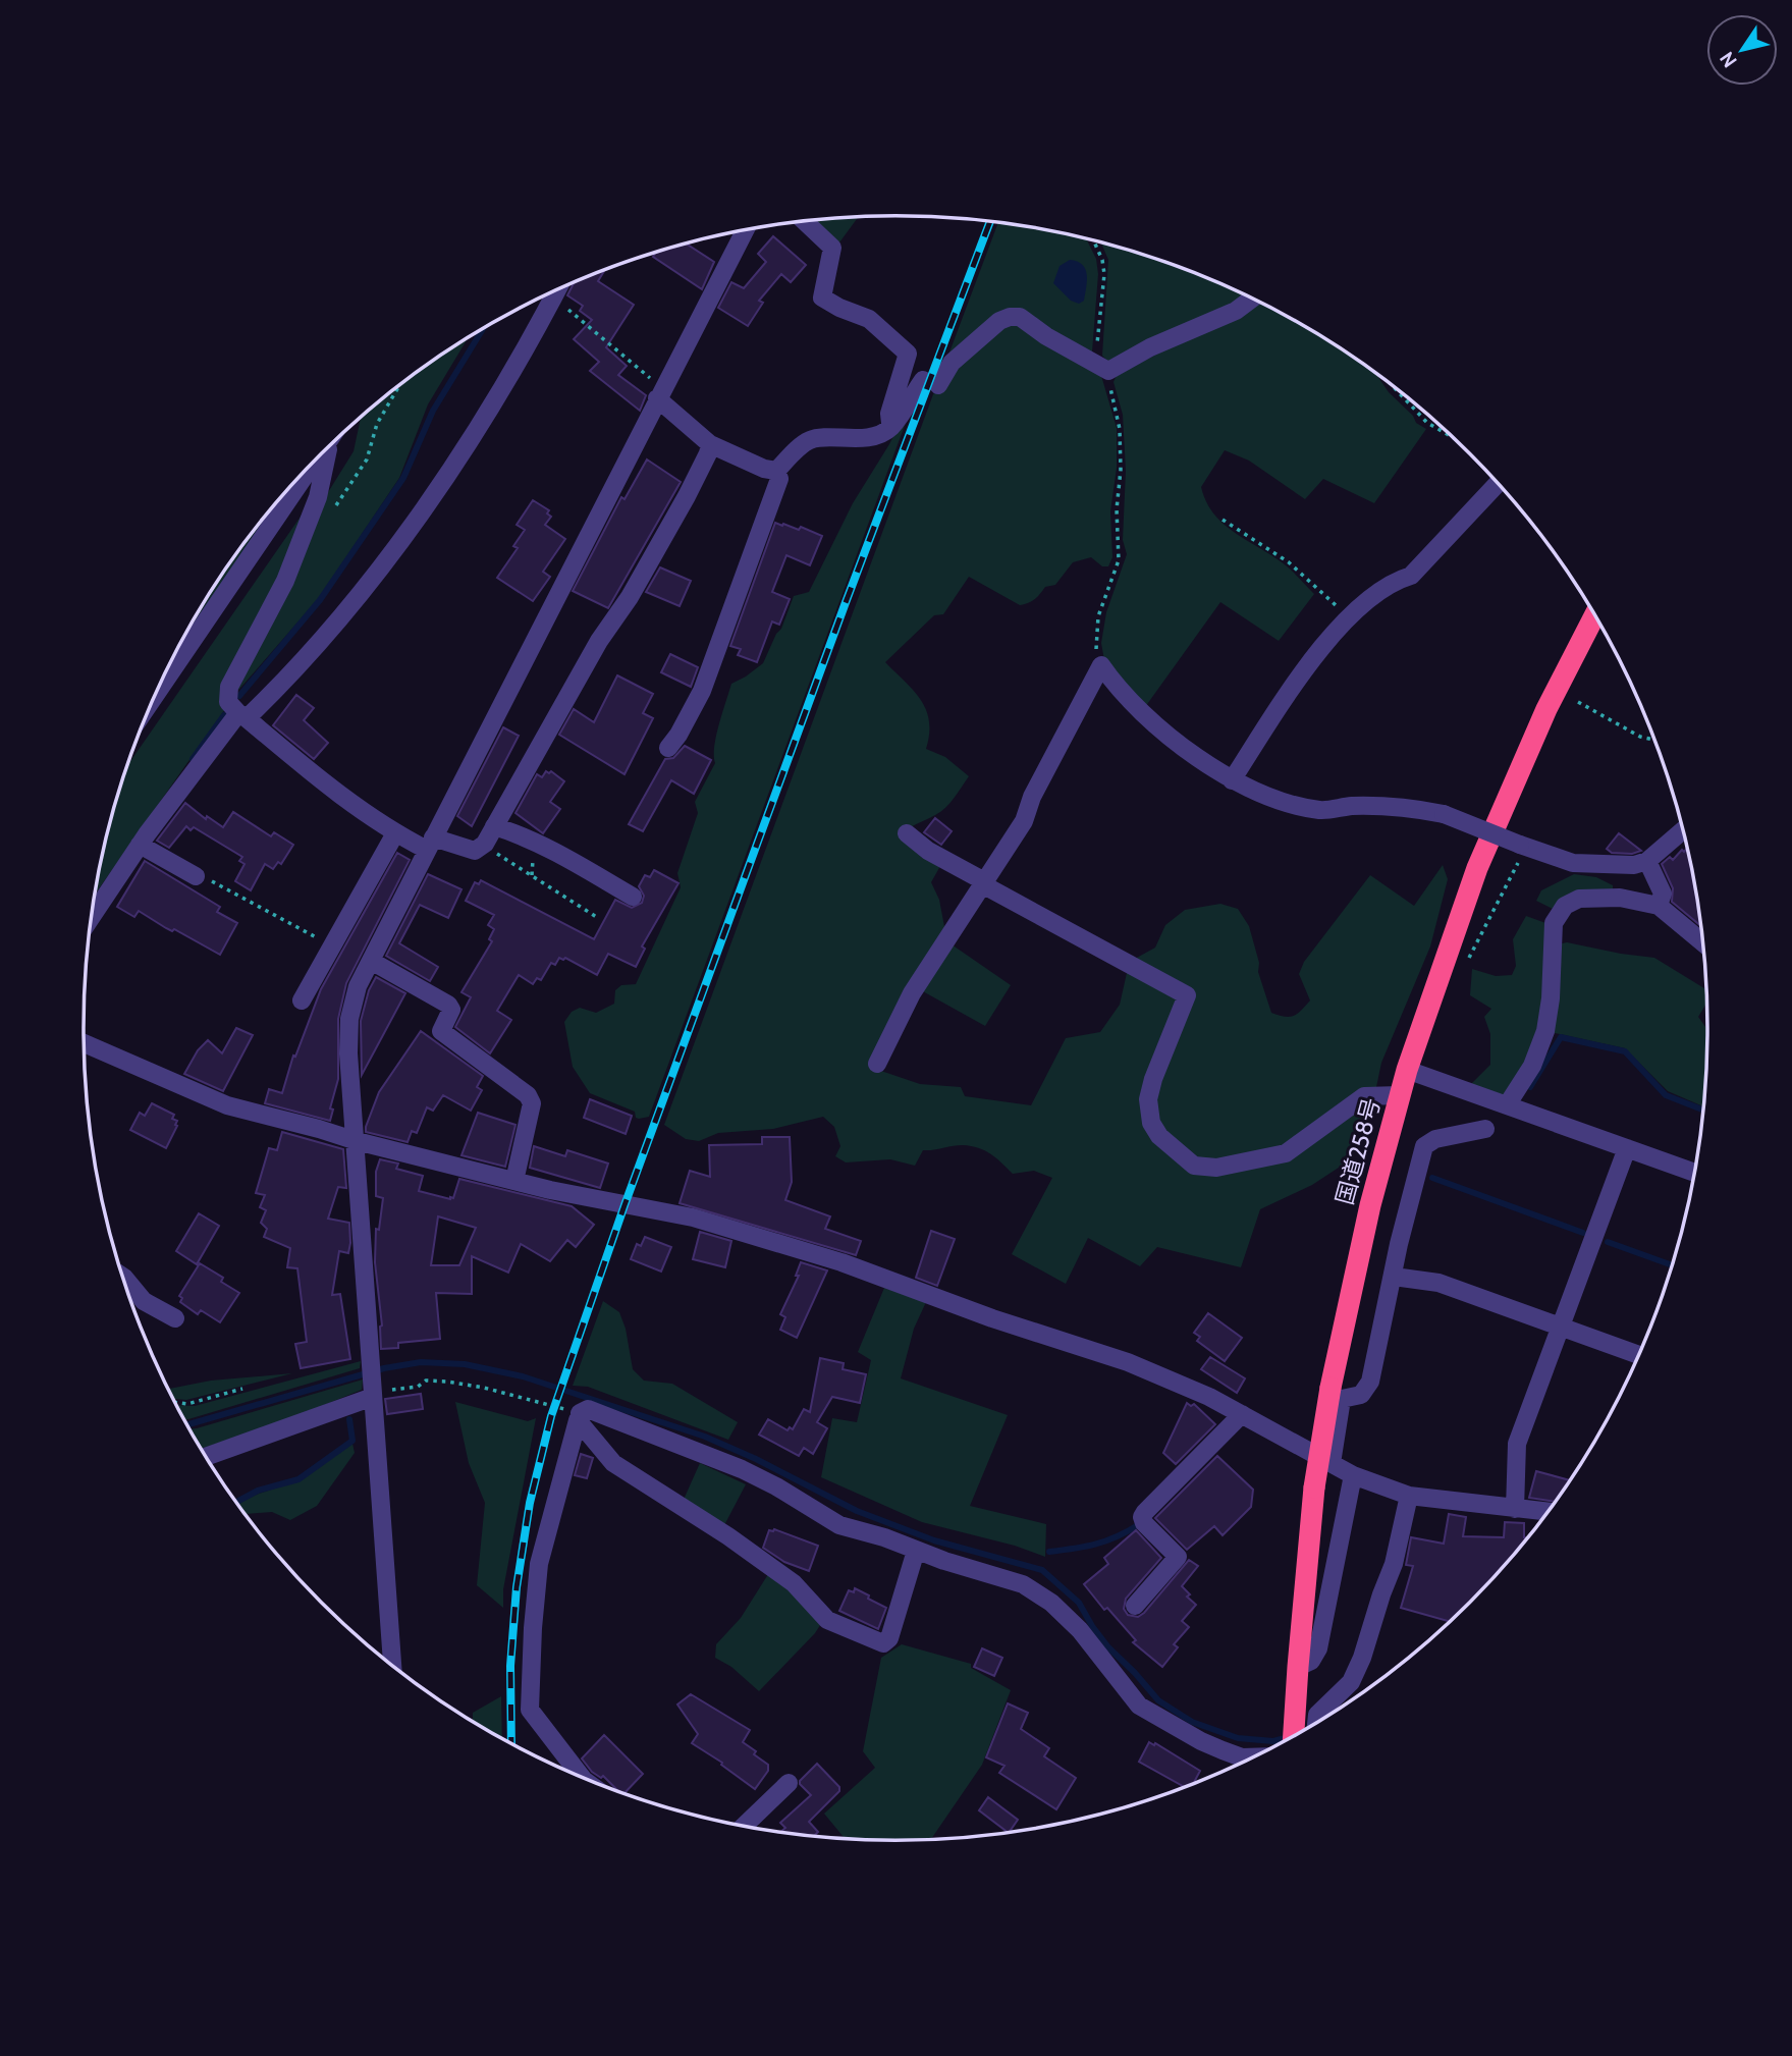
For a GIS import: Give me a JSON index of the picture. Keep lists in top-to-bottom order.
{
  "streets": {
    "highway": ["国道258号"]
  },
  "north": "bottom left"
}
